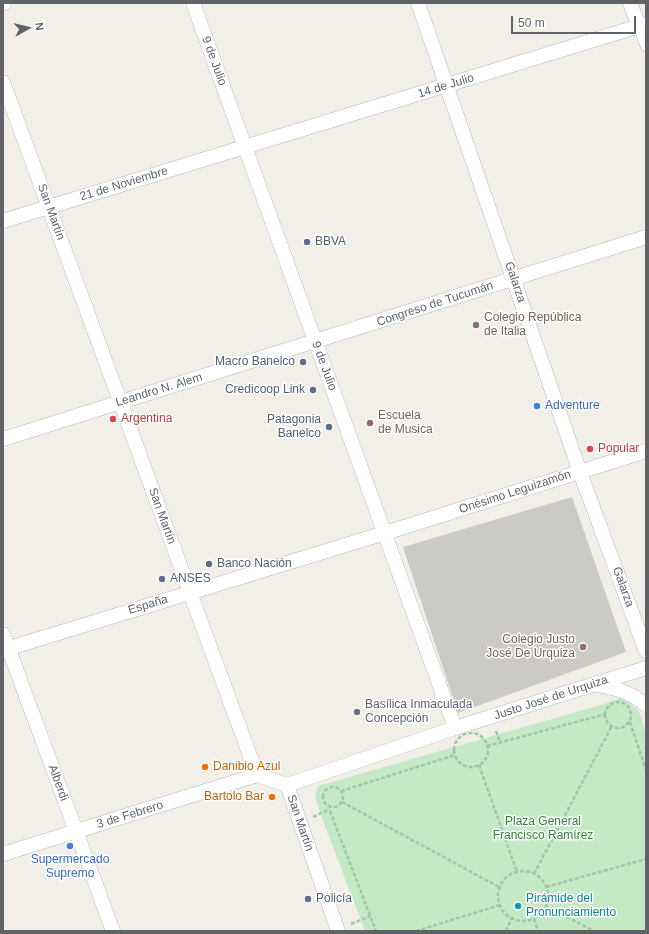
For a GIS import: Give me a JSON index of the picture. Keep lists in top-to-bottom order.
{
  "streets": {
    "street": [
      "9 de Julio",
      "14 de Julio",
      "21 de Noviembre",
      "San Martín",
      "Galarza",
      "Congreso de Tucumán",
      "Leandro N. Alem",
      "Onésimo Leguizamón",
      "España",
      "Justo José de Urquiza",
      "Alberdi",
      "3 de Febrero"
    ]
  },
  "crossings": [
    ["9 de Julio", "14 de Julio"],
    ["9 de Julio", "21 de Noviembre"],
    ["9 de Julio", "Congreso de Tucumán"],
    ["9 de Julio", "Leandro N. Alem"],
    ["9 de Julio", "Onésimo Leguizamón"],
    ["9 de Julio", "España"],
    ["9 de Julio", "Justo José de Urquiza"],
    ["14 de Julio", "21 de Noviembre"],
    ["14 de Julio", "Galarza"],
    ["21 de Noviembre", "San Martín"],
    ["San Martín", "Leandro N. Alem"],
    ["San Martín", "España"],
    ["San Martín", "3 de Febrero"],
    ["Galarza", "Congreso de Tucumán"],
    ["Galarza", "Onésimo Leguizamón"],
    ["Congreso de Tucumán", "Leandro N. Alem"],
    ["Onésimo Leguizamón", "España"],
    ["España", "Alberdi"],
    ["Alberdi", "3 de Febrero"]
  ],
  "parks": ["Plaza General Francisco Ramírez"],
  "places": [
    "BBVA",
    "Colegio República de Italia",
    "Macro Banelco",
    "Credicoop Link",
    "Adventure",
    "Argentina",
    "Escuela de Musica",
    "Patagonia Banelco",
    "Popular",
    "Banco Nación",
    "ANSES",
    "Colegio Justo José De Urquiza",
    "Basílica Inmaculada Concepción",
    "Danibio Azul",
    "Bartolo Bar",
    "Supermercado Supremo",
    "Policía",
    "Pirámide del Pronunciamiento"
  ],
  "scale_bar": "50 m",
  "north": "right"
}
